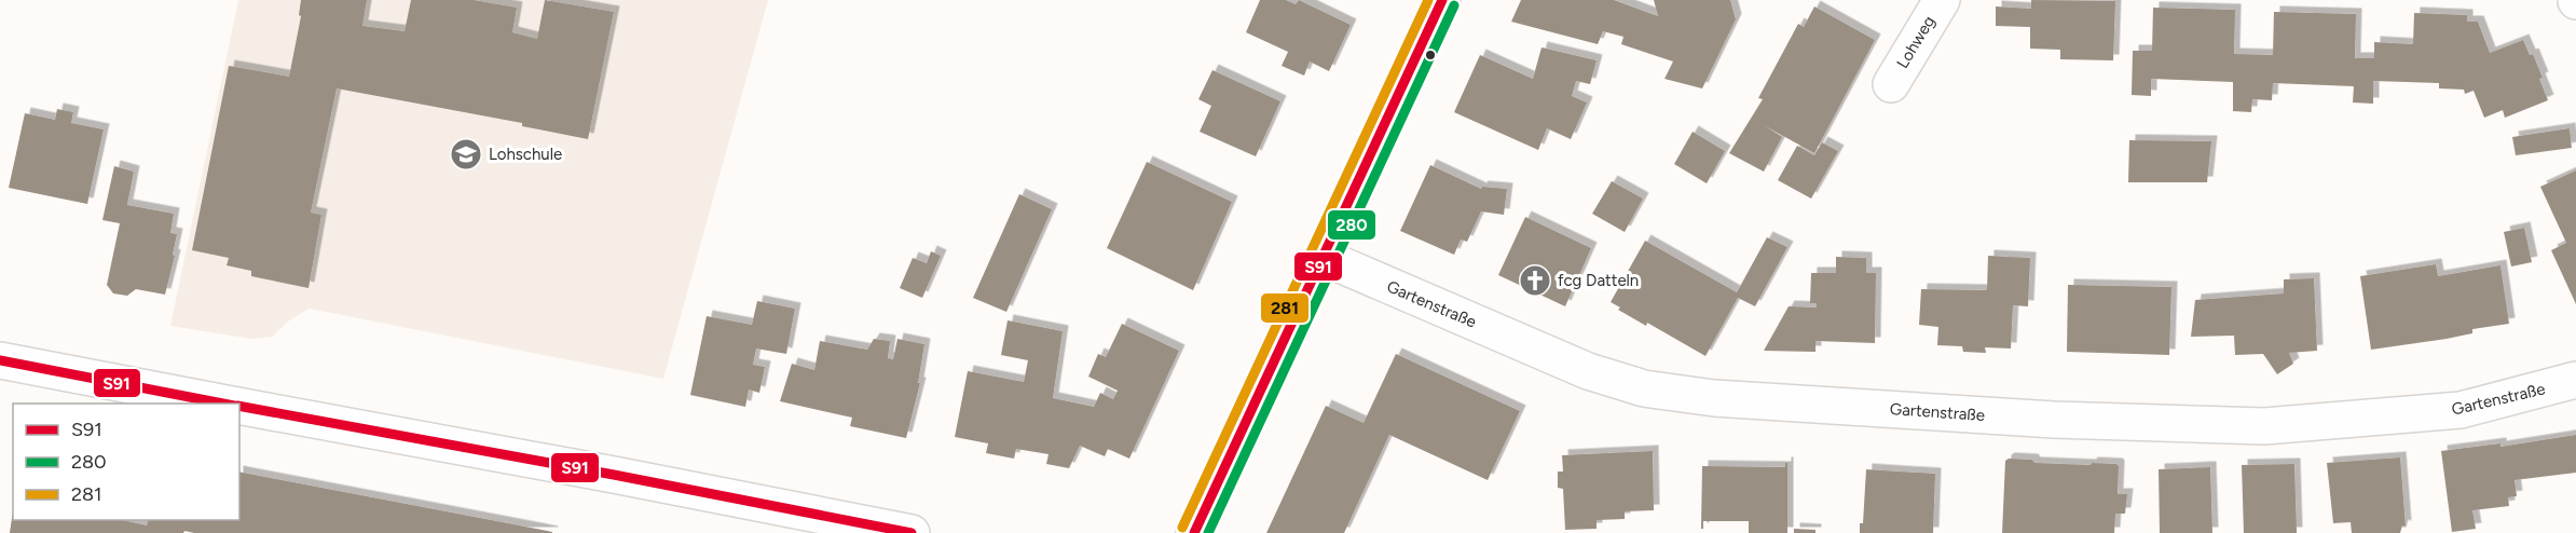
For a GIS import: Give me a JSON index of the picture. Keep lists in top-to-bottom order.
{
  "streets": {
    "street": ["Lohweg", "Gartenstraße"]
  },
  "places": {
    "school or university": ["Lohschule"],
    "church": ["fcg Datteln"]
  },
  "lines": ["transit line S91", "transit line 281", "transit line 280"],
  "legend": ["S91", "280", "281"]
}
